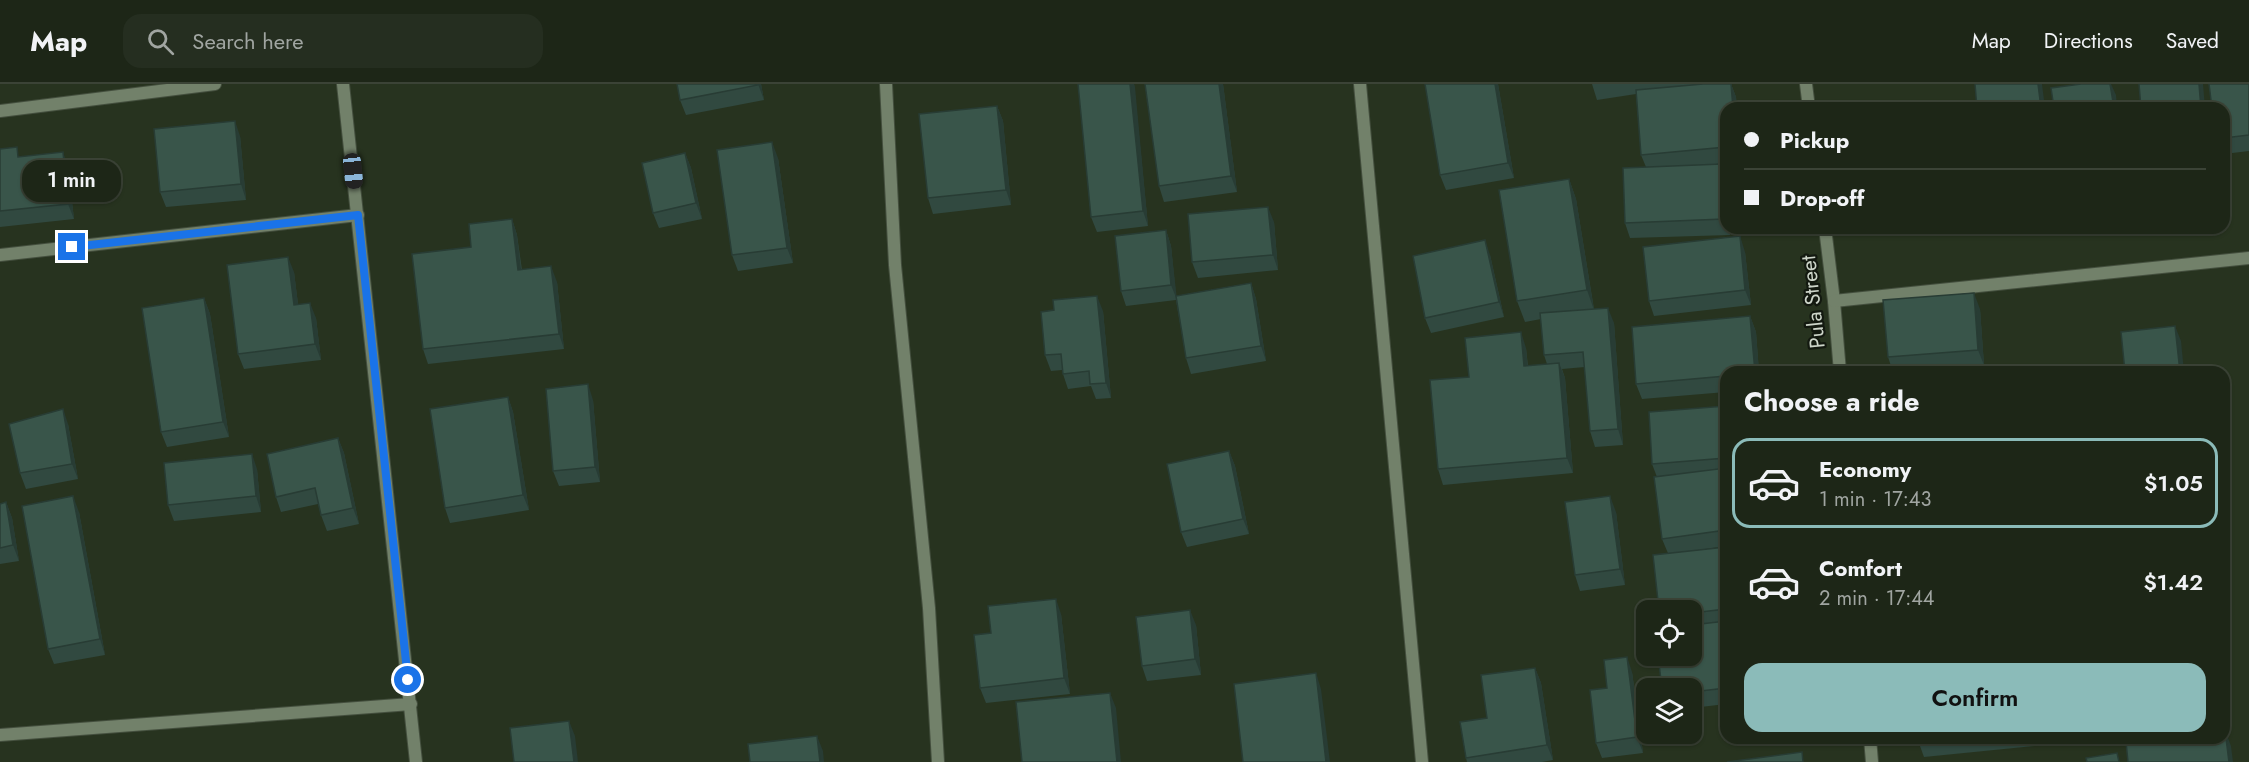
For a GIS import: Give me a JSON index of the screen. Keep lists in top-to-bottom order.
{
  "streets": {
    "street": ["Pula Street"]
  },
  "page": {
    "header": "Map",
    "search": "Search here",
    "nav": ["Map", "Directions", "Saved"],
    "banner": ["Pickup", "Drop-off"],
    "bubble": "1 min",
    "heading": "Choose a ride",
    "list": [
      {
        "name": "Economy",
        "note": "1 min · 17:43",
        "value": "$1.05"
      },
      {
        "name": "Comfort",
        "note": "2 min · 17:44",
        "value": "$1.42"
      }
    ],
    "buttons": "Confirm"
  }
}
